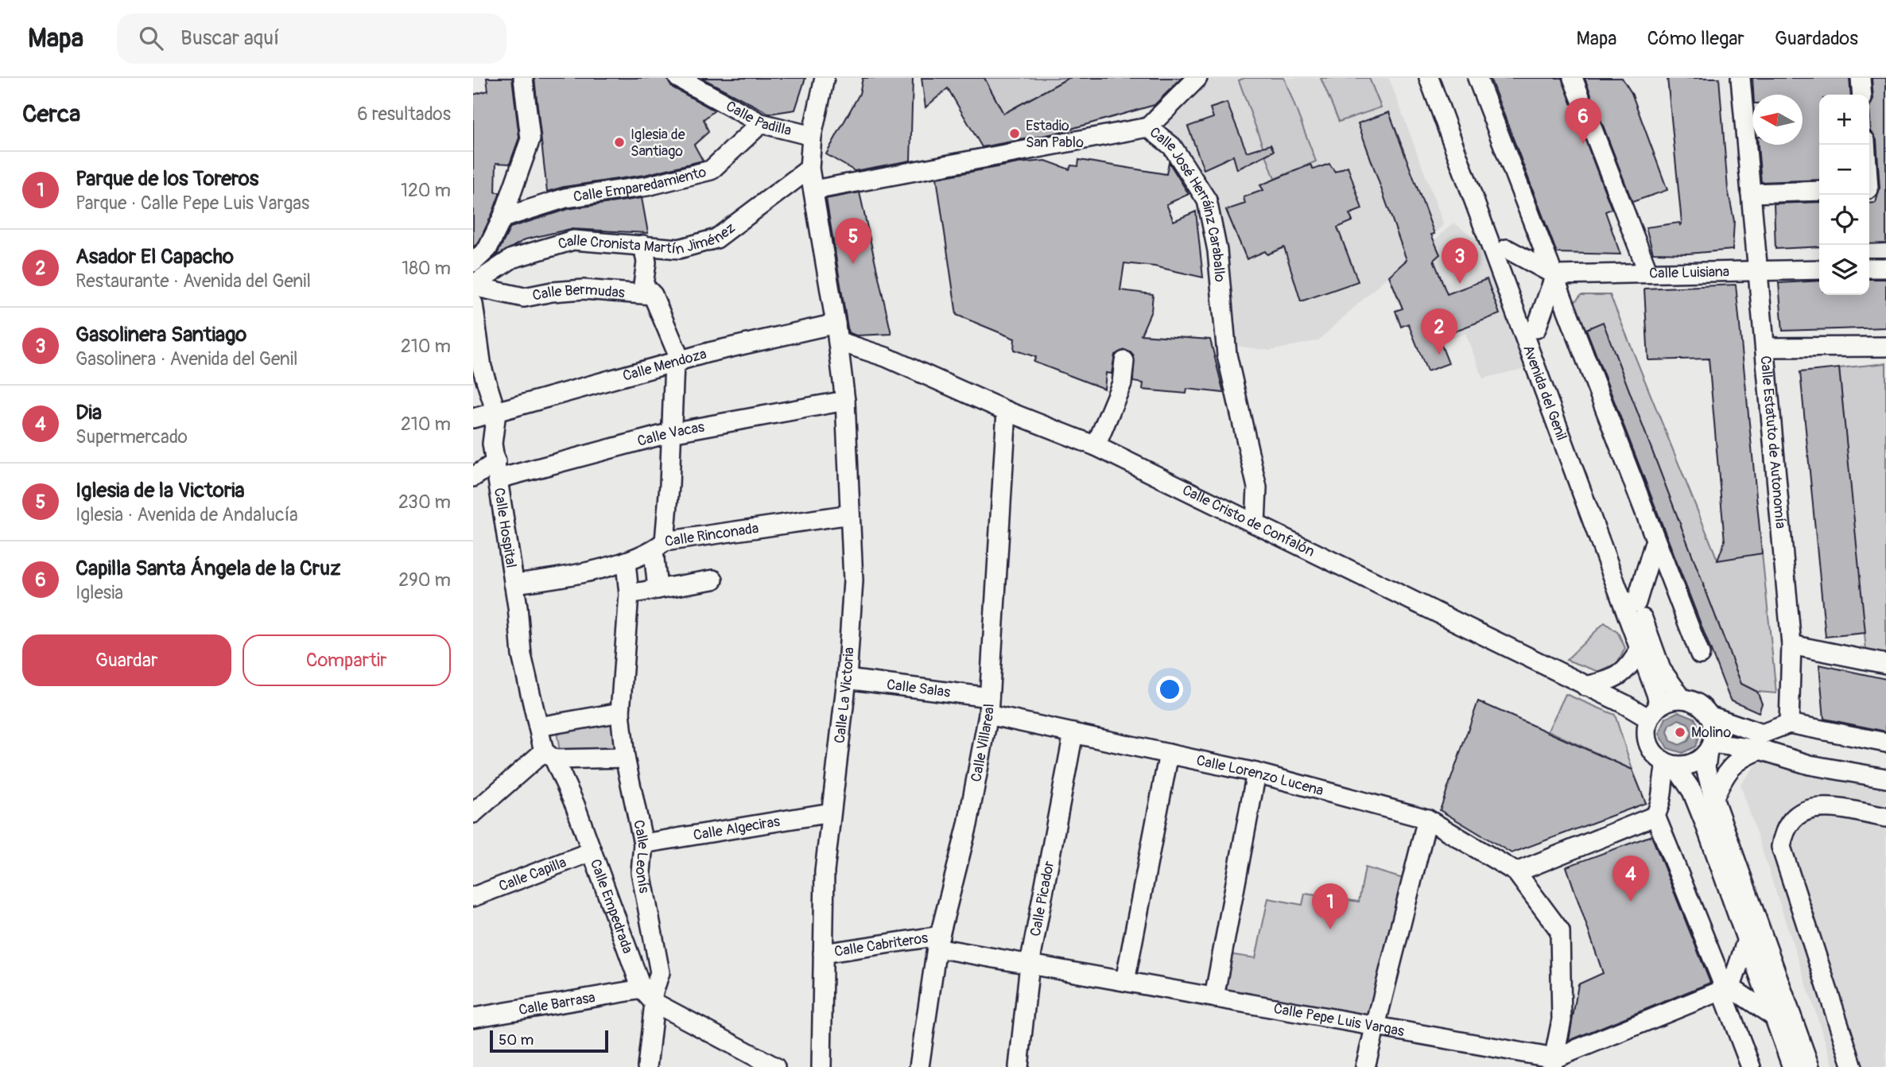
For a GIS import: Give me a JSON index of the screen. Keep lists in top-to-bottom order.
{
  "streets": {
    "street": [
      "Calle Padilla",
      "Calle Emparedamiento",
      "Calle José Herráinz Caraballo",
      "Calle Cronista Martín Jiménez",
      "Calle Luisiana",
      "Calle Bermudas",
      "Calle Mendoza",
      "Avenida del Genil",
      "Calle Vacas",
      "Calle Estatuto de Autonomía",
      "Calle Cristo de Confalón",
      "Calle Hospital",
      "Calle Rinconada",
      "Calle Salas",
      "Calle La Victoria",
      "Calle Villareal",
      "Calle Lorenzo Lucena",
      "Calle Algeciras",
      "Calle Leonís",
      "Calle Capilla",
      "Calle Picador",
      "Calle Empedrada",
      "Calle Cabriteros",
      "Calle Barrasa",
      "Calle Pepe Luis Vargas"
    ]
  },
  "crossings": [
    ["Calle Padilla", "Calle Emparedamiento"],
    ["Calle Padilla", "Calle La Victoria"],
    ["Calle José Herráinz Caraballo", "Calle Cristo de Confalón"],
    ["Calle José Herráinz Caraballo", "Calle La Victoria"],
    ["Calle Cronista Martín Jiménez", "Calle Bermudas"],
    ["Calle Cronista Martín Jiménez", "Calle La Victoria"],
    ["Calle Luisiana", "Avenida del Genil"],
    ["Calle Luisiana", "Calle Estatuto de Autonomía"],
    ["Calle Mendoza", "Calle Cristo de Confalón"],
    ["Calle Mendoza", "Calle Hospital"],
    ["Calle Mendoza", "Calle La Victoria"],
    ["Avenida del Genil", "Calle Cristo de Confalón"],
    ["Calle Vacas", "Calle Hospital"],
    ["Calle Vacas", "Calle La Victoria"],
    ["Calle Cristo de Confalón", "Calle La Victoria"],
    ["Calle Cristo de Confalón", "Calle Villareal"],
    ["Calle Hospital", "Calle Rinconada"],
    ["Calle Hospital", "Calle Empedrada"],
    ["Calle Rinconada", "Calle La Victoria"],
    ["Calle Rinconada", "Calle Leonís"],
    ["Calle Salas", "Calle La Victoria"],
    ["Calle Salas", "Calle Villareal"],
    ["Calle Salas", "Calle Lorenzo Lucena"],
    ["Calle La Victoria", "Calle Algeciras"],
    ["Calle La Victoria", "Calle Cabriteros"],
    ["Calle Villareal", "Calle Lorenzo Lucena"],
    ["Calle Villareal", "Calle Cabriteros"],
    ["Calle Villareal", "Calle Pepe Luis Vargas"],
    ["Calle Lorenzo Lucena", "Calle Picador"],
    ["Calle Algeciras", "Calle Leonís"],
    ["Calle Leonís", "Calle Empedrada"],
    ["Calle Leonís", "Calle Barrasa"],
    ["Calle Capilla", "Calle Empedrada"],
    ["Calle Picador", "Calle Pepe Luis Vargas"],
    ["Calle Empedrada", "Calle Barrasa"],
    ["Calle Cabriteros", "Calle Pepe Luis Vargas"]
  ],
  "places": ["Estadio San Pablo", "Iglesia de Santiago", "Molino"],
  "scale_bar": "50 m",
  "north": "left",
  "page": {
    "header": "Mapa",
    "search": "Buscar aquí",
    "nav": ["Mapa", "Cómo llegar", "Guardados"],
    "heading": ["Cerca", "6 resultados"],
    "map_buttons": ["+", "−"],
    "pins": [
      "6",
      "5",
      "3",
      "2",
      "4",
      "1"
    ],
    "list": [
      {
        "mark": "1",
        "name": "Parque de los Toreros",
        "note": "Parque · Calle Pepe Luis Vargas",
        "value": "120 m"
      },
      {
        "mark": "2",
        "name": "Asador El Capacho",
        "note": "Restaurante · Avenida del Genil",
        "value": "180 m"
      },
      {
        "mark": "3",
        "name": "Gasolinera Santiago",
        "note": "Gasolinera · Avenida del Genil",
        "value": "210 m"
      },
      {
        "mark": "4",
        "name": "Dia",
        "note": "Supermercado",
        "value": "210 m"
      },
      {
        "mark": "5",
        "name": "Iglesia de la Victoria",
        "note": "Iglesia · Avenida de Andalucía",
        "value": "230 m"
      },
      {
        "mark": "6",
        "name": "Capilla Santa Ángela de la Cruz",
        "note": "Iglesia",
        "value": "290 m"
      }
    ],
    "buttons": ["Guardar", "Compartir"],
    "scale": "50 m"
  }
}
